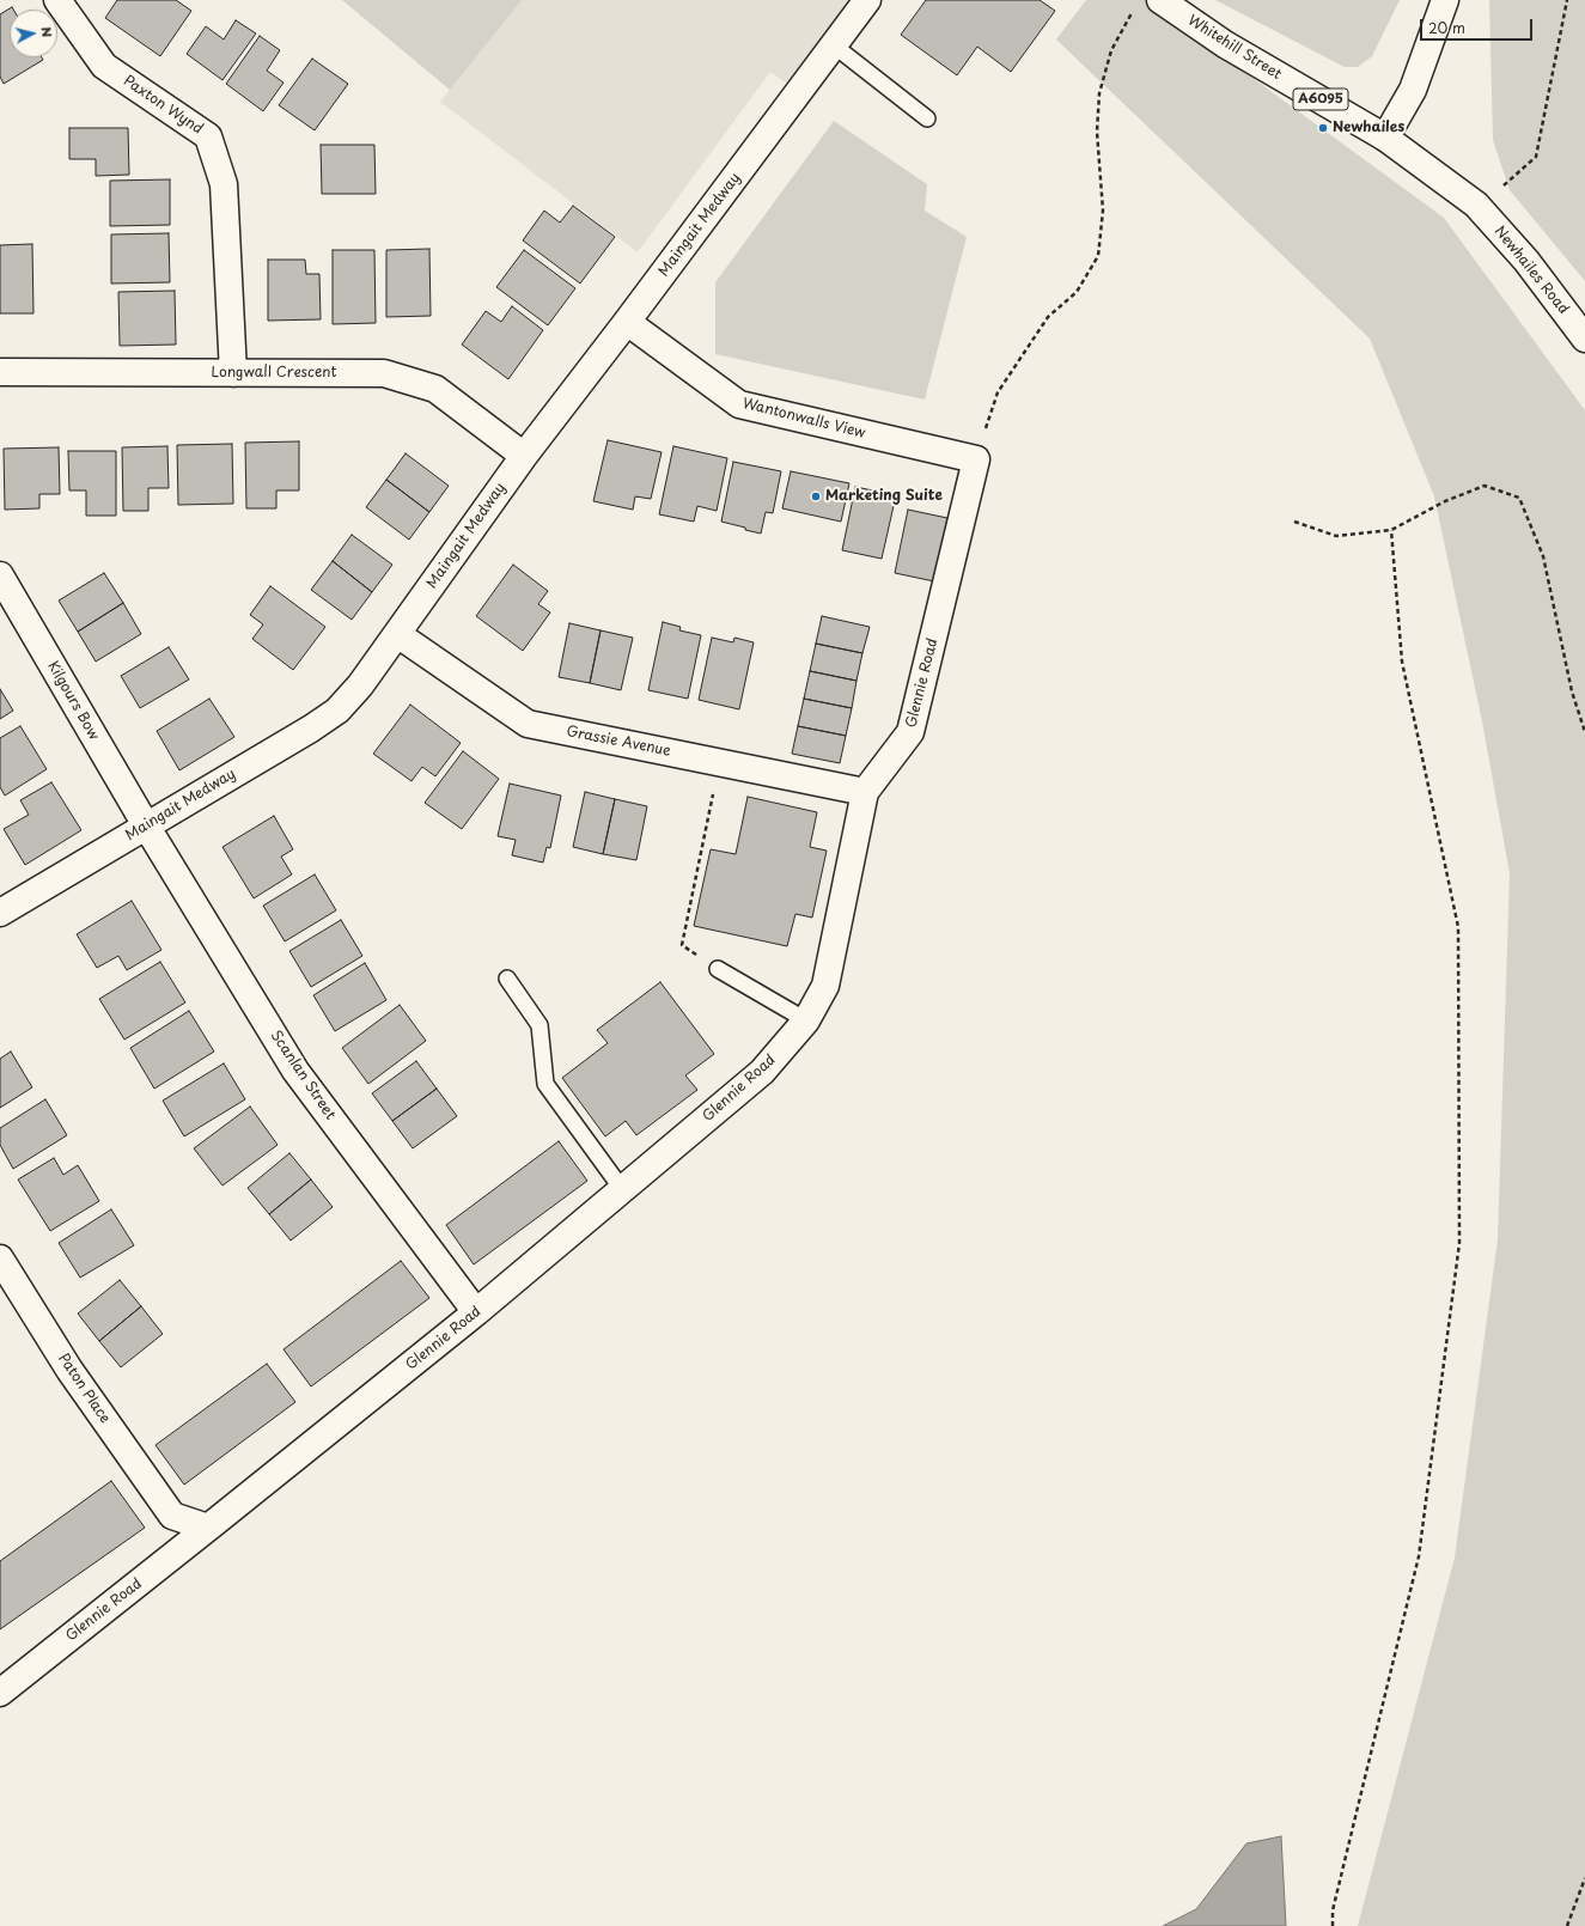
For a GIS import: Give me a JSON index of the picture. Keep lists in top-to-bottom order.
{
  "streets": {
    "street": [
      "Whitehill Street",
      "A6095",
      "Paxton Wynd",
      "Maingait Medway",
      "Newhailes Road",
      "Longwall Crescent",
      "Wantonwalls View",
      "Glennie Road",
      "Kilgours Bow",
      "Grassie Avenue",
      "Scanlan Street",
      "Paton Place"
    ]
  },
  "crossings": [
    ["Whitehill Street", "Newhailes Road"],
    ["Paxton Wynd", "Longwall Crescent"],
    ["Maingait Medway", "Longwall Crescent"],
    ["Maingait Medway", "Wantonwalls View"],
    ["Maingait Medway", "Kilgours Bow"],
    ["Maingait Medway", "Grassie Avenue"],
    ["Maingait Medway", "Scanlan Street"],
    ["Wantonwalls View", "Glennie Road"],
    ["Glennie Road", "Grassie Avenue"],
    ["Glennie Road", "Scanlan Street"],
    ["Glennie Road", "Paton Place"],
    ["Kilgours Bow", "Scanlan Street"]
  ],
  "places": ["Newhailes", "Marketing Suite"],
  "scale_bar": "20 m",
  "north": "right"
}
